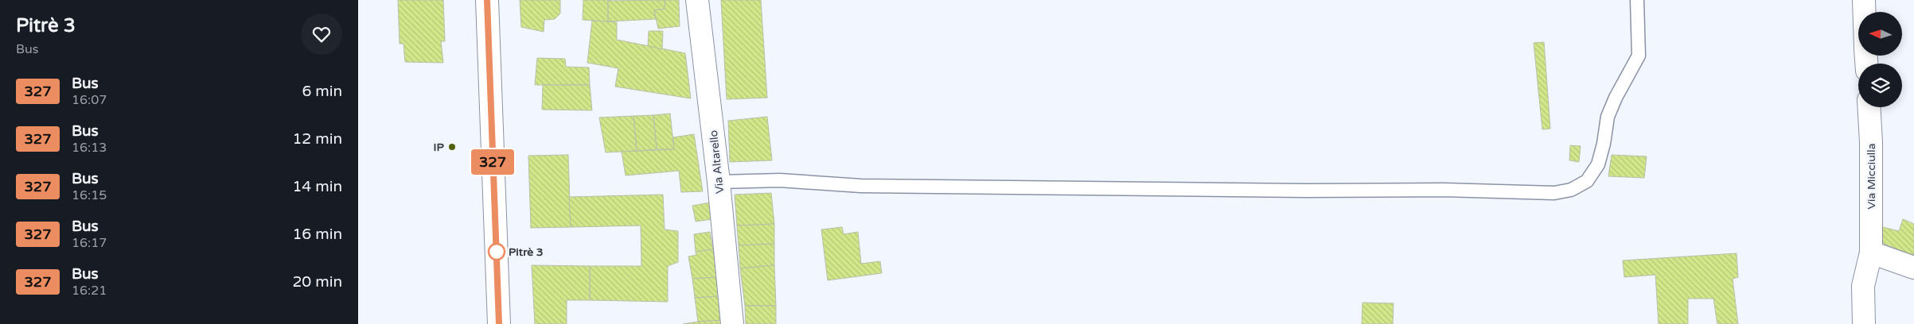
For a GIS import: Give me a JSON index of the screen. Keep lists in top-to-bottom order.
{
  "streets": {
    "street": ["Via Altarello", "Via Micciulla"]
  },
  "places": ["IP", "Pitrè 3"],
  "lines": ["bus line 327"],
  "north": "left",
  "page": {
    "heading": ["Pitrè 3", "Bus"],
    "on_map": "327",
    "list": [
      {
        "mark": "327",
        "name": "Bus",
        "note": "16:07",
        "value": "6 min"
      },
      {
        "mark": "327",
        "name": "Bus",
        "note": "16:13",
        "value": "12 min"
      },
      {
        "mark": "327",
        "name": "Bus",
        "note": "16:15",
        "value": "14 min"
      },
      {
        "mark": "327",
        "name": "Bus",
        "note": "16:17",
        "value": "16 min"
      },
      {
        "mark": "327",
        "name": "Bus",
        "note": "16:21",
        "value": "20 min"
      }
    ]
  }
}
